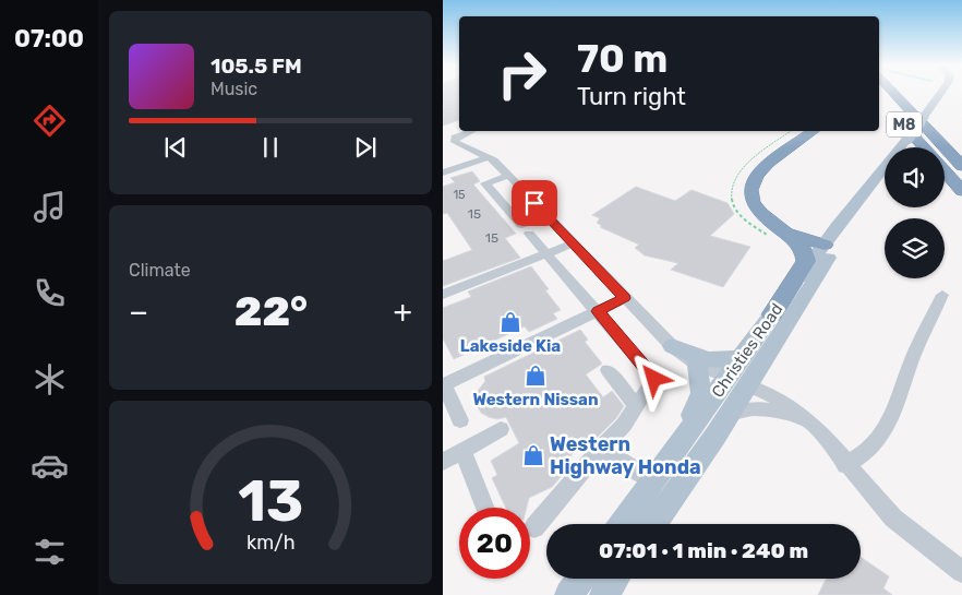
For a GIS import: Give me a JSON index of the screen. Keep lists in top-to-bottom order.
{
  "streets": {
    "highway": ["M8"],
    "main road": ["Christies Road"]
  },
  "places": {
    "shop": ["Lakeside Kia", "Western Nissan", "Western Highway Honda"]
  },
  "house_numbers": ["15", "15", "15"],
  "page": {
    "tabs": "07:00",
    "turn": ["70 m", "Turn right"],
    "song": ["105.5 FM", "Music"],
    "tile": "Climate",
    "heat": ["−", "22°", "+"],
    "limit": "20",
    "trip": "07:01 · 1 min · 240 m",
    "gauge": ["13", "km/h"]
  }
}
